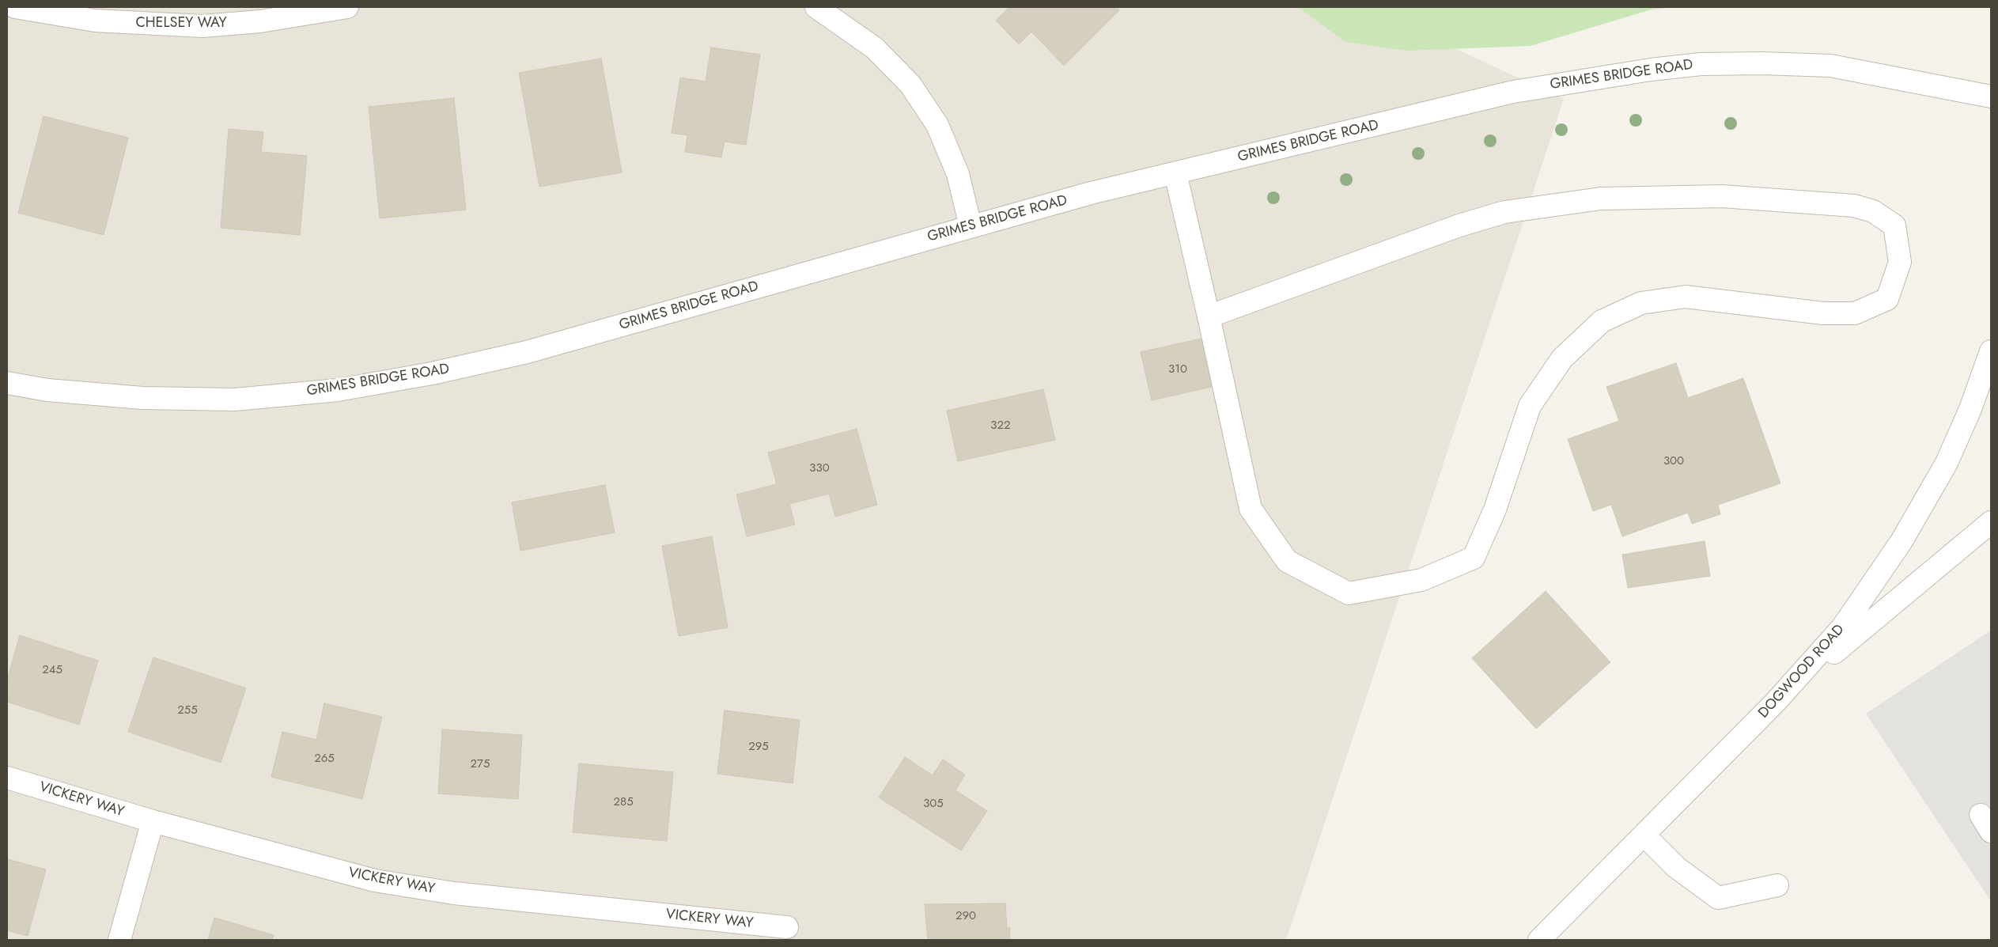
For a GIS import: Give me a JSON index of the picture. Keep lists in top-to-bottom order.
{
  "streets": {
    "street": [
      "CHELSEY WAY",
      "GRIMES BRIDGE ROAD",
      "DOGWOOD ROAD",
      "VICKERY WAY"
    ]
  },
  "house_numbers": [
    "310",
    "322",
    "300",
    "330",
    "245",
    "255",
    "295",
    "265",
    "275",
    "285",
    "305",
    "290"
  ]
}
